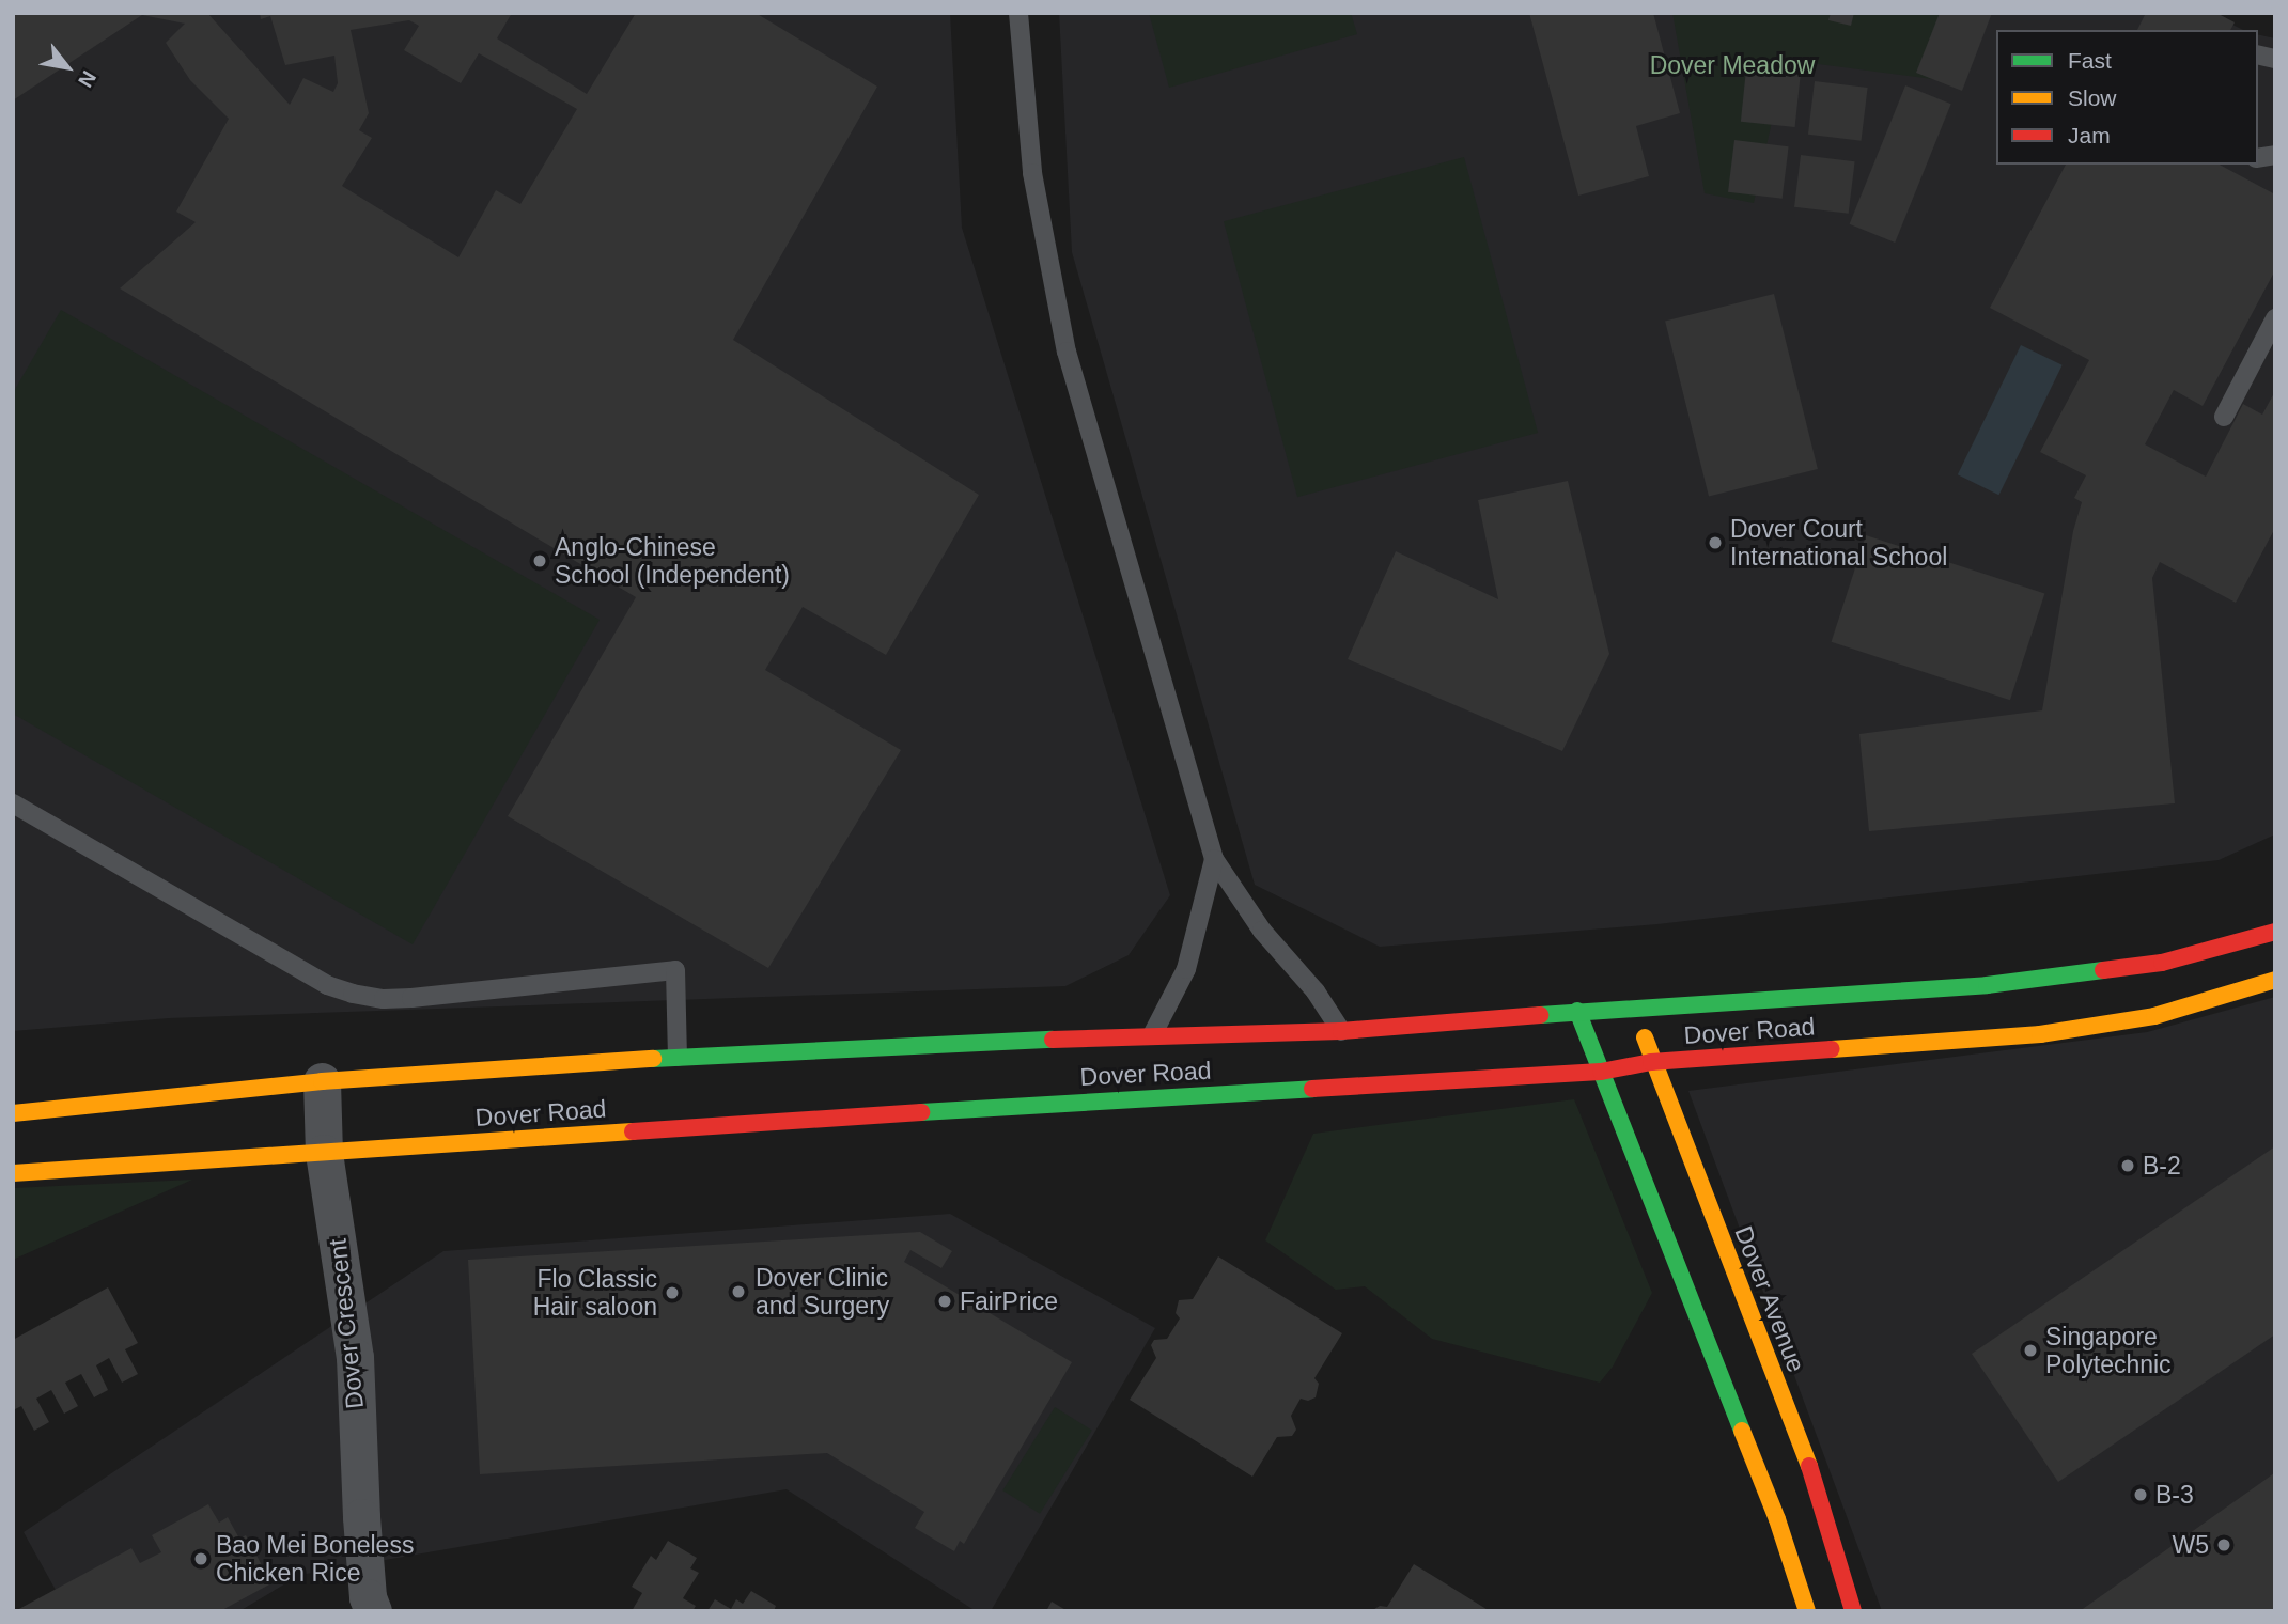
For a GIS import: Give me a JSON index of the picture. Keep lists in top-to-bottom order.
{
  "streets": {
    "street": ["Dover Road", "Dover Avenue", "Dover Crescent"]
  },
  "crossings": [
    ["Dover Road", "Dover Avenue"],
    ["Dover Road", "Dover Crescent"]
  ],
  "parks": ["Dover Meadow"],
  "places": [
    "Dover Court International School",
    "Anglo-Chinese School (Independent)",
    "B-2",
    "Dover Clinic and Surgery",
    "Flo Classic Hair saloon",
    "FairPrice",
    "Singapore Polytechnic",
    "B-3",
    "W5",
    "Bao Mei Boneless Chicken Rice"
  ],
  "legend": ["Fast", "Slow", "Jam"],
  "north": "bottom right"
}
